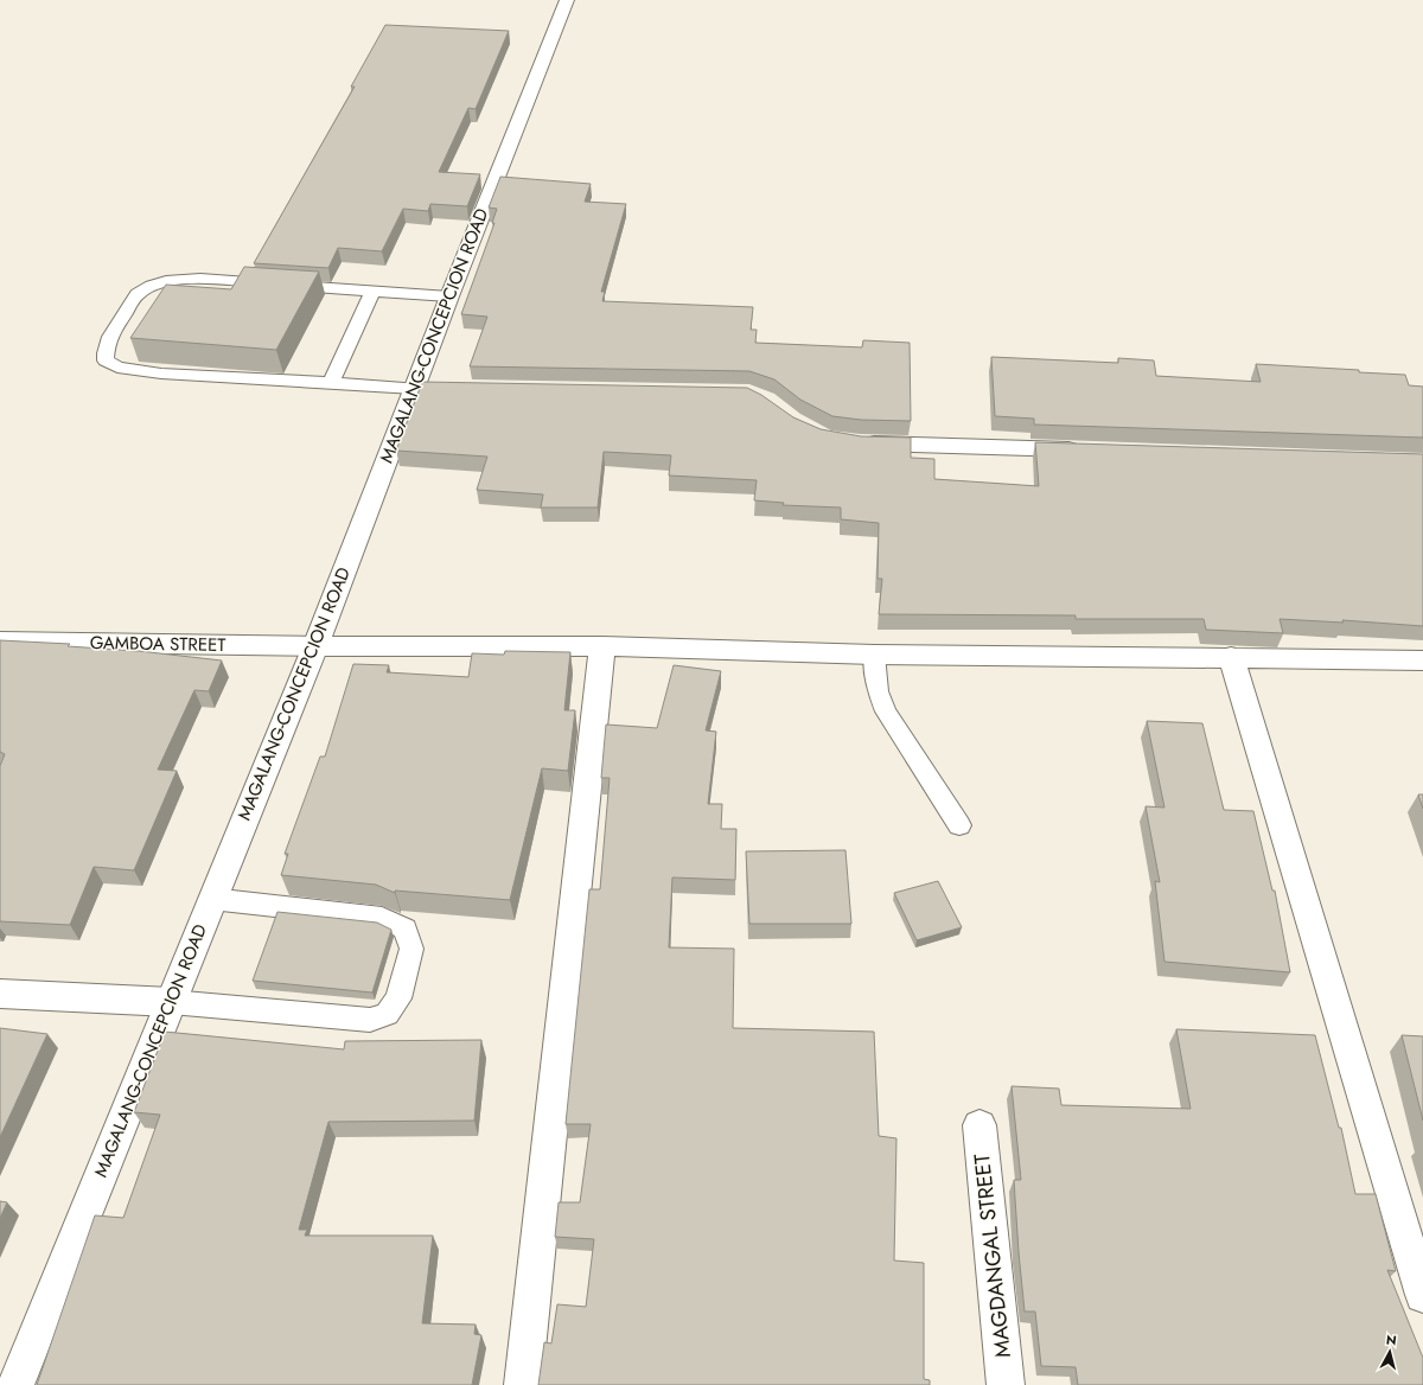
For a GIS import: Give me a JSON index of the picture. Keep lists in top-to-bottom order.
{
  "streets": {
    "street": ["MAGALANG-CONCEPCION ROAD", "GAMBOA STREET", "MAGDANGAL STREET"]
  },
  "crossings": [
    ["MAGALANG-CONCEPCION ROAD", "GAMBOA STREET"]
  ],
  "north": "top"
}
